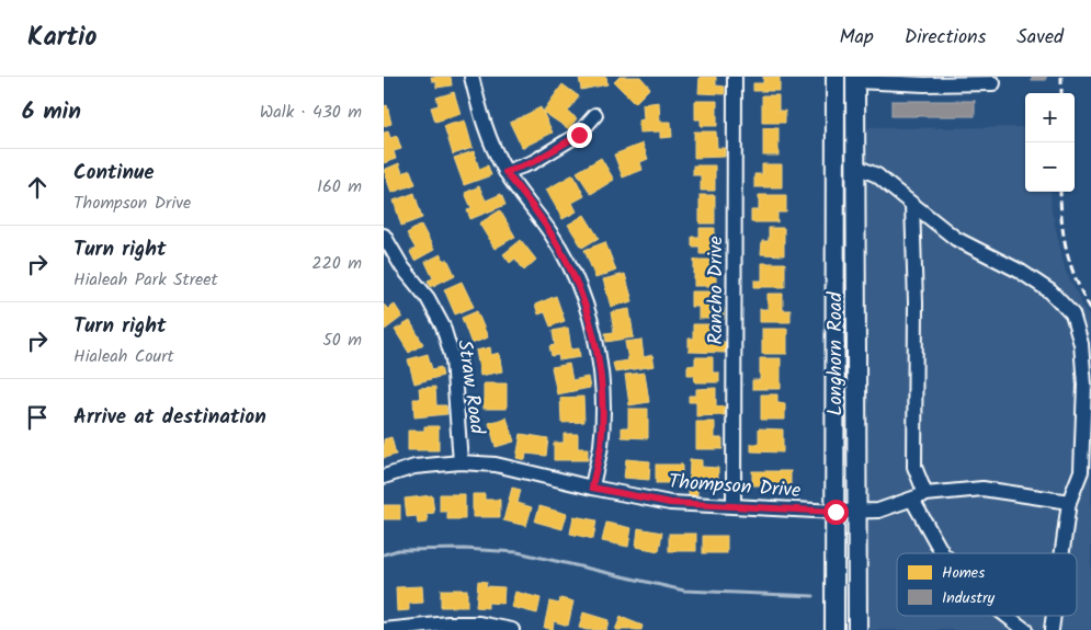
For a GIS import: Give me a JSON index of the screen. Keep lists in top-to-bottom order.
{
  "streets": {
    "main road": ["Longhorn Road"],
    "street": ["Rancho Drive", "Straw Road", "Thompson Drive"]
  },
  "crossings": [
    ["Rancho Drive", "Thompson Drive"],
    ["Longhorn Road", "Thompson Drive"],
    ["Straw Road", "Thompson Drive"]
  ],
  "legend": ["Homes", "Industry"],
  "page": {
    "header": "Kartio",
    "nav": ["Map", "Directions", "Saved"],
    "heading": ["6 min", "Walk · 430 m"],
    "map_buttons": ["+", "−"],
    "list": [
      ["Continue", "Thompson Drive", "160 m"],
      ["Turn right", "Hialeah Park Street", "220 m"],
      ["Turn right", "Hialeah Court", "50 m"],
      "Arrive at destination"
    ]
  }
}
